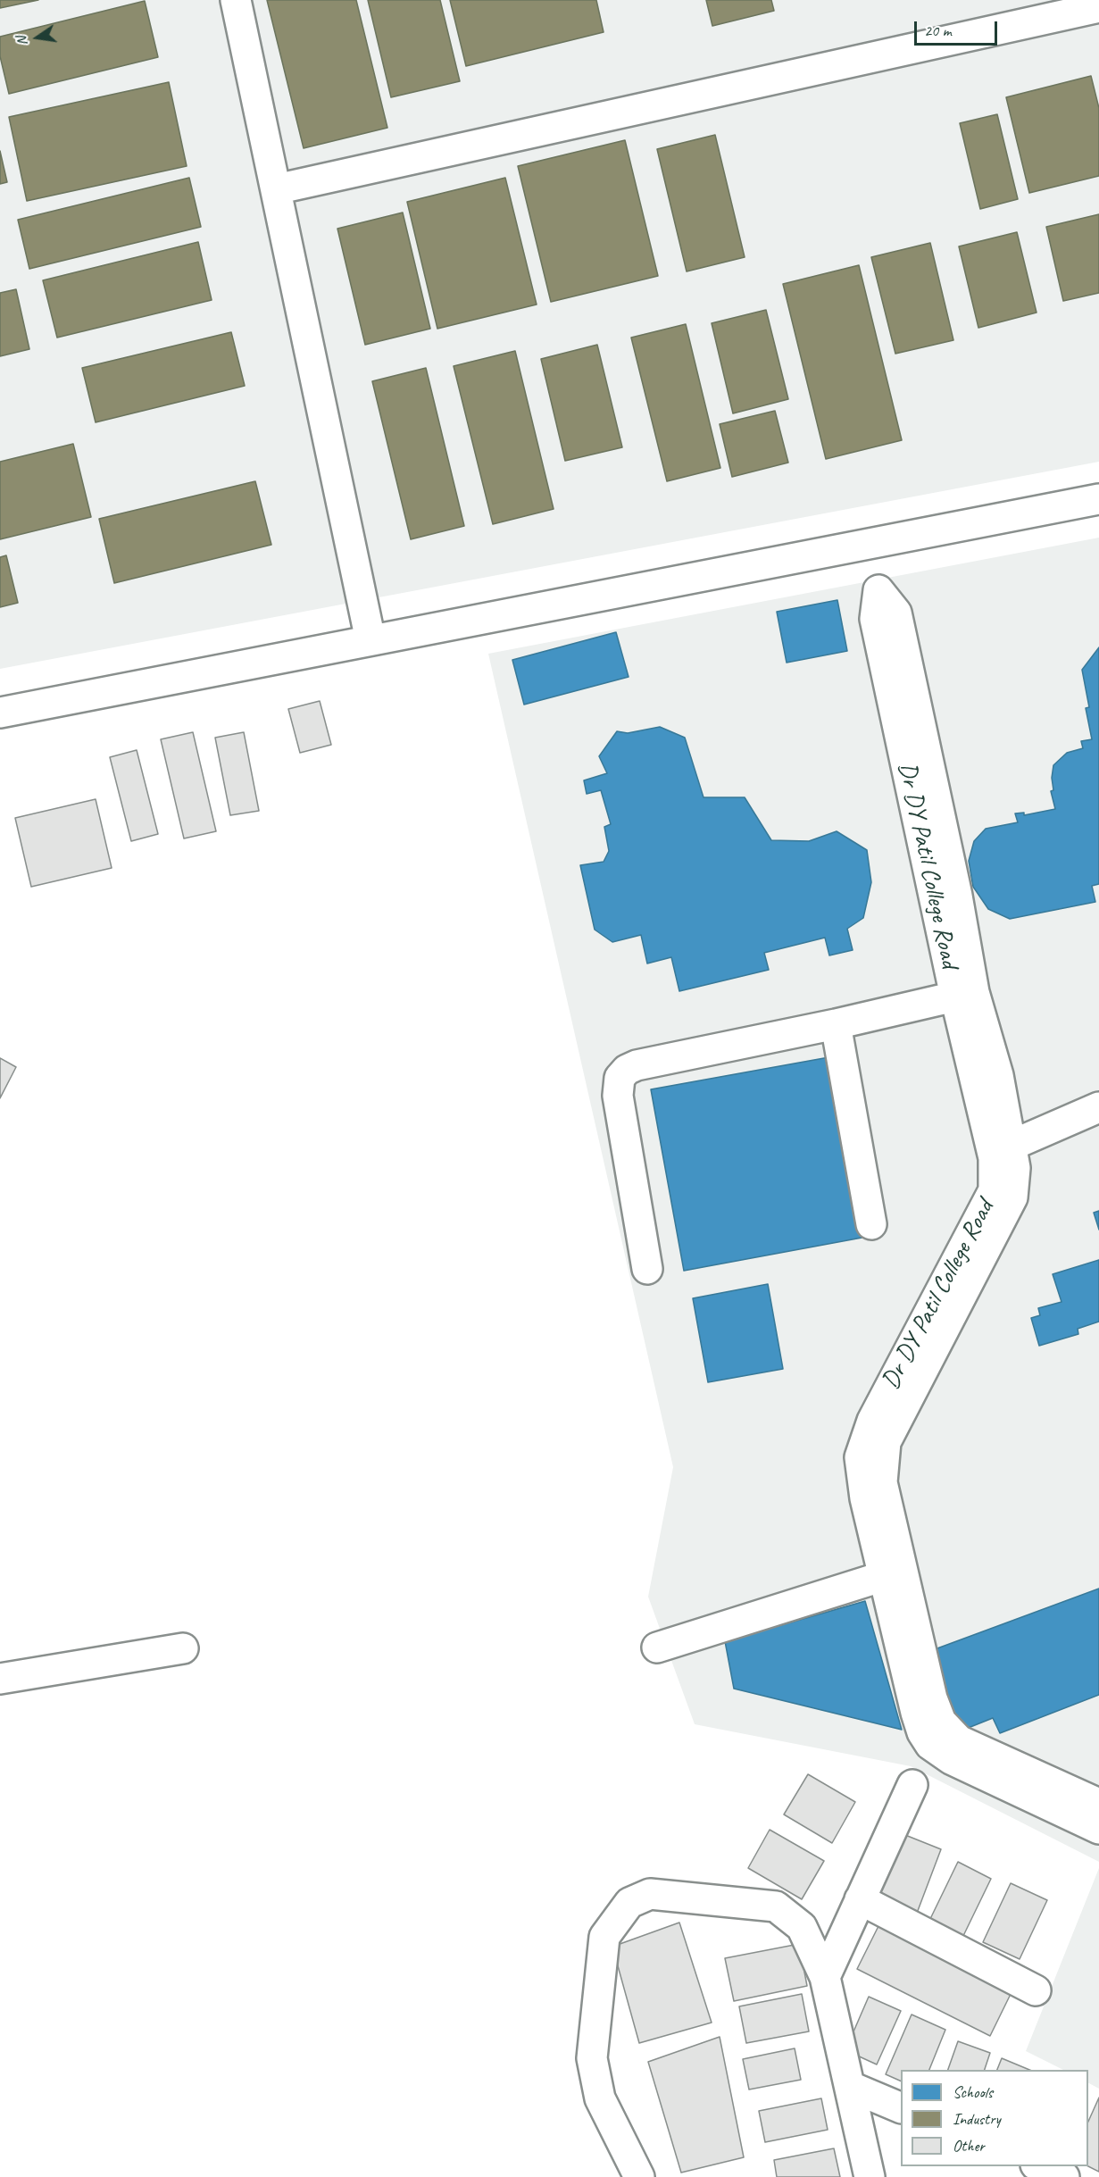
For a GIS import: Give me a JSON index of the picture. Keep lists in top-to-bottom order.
{
  "streets": {
    "street": ["Dr DY Patil College Road"]
  },
  "legend": ["Schools", "Industry", "Other"],
  "scale_bar": "20 m",
  "north": "left"
}
